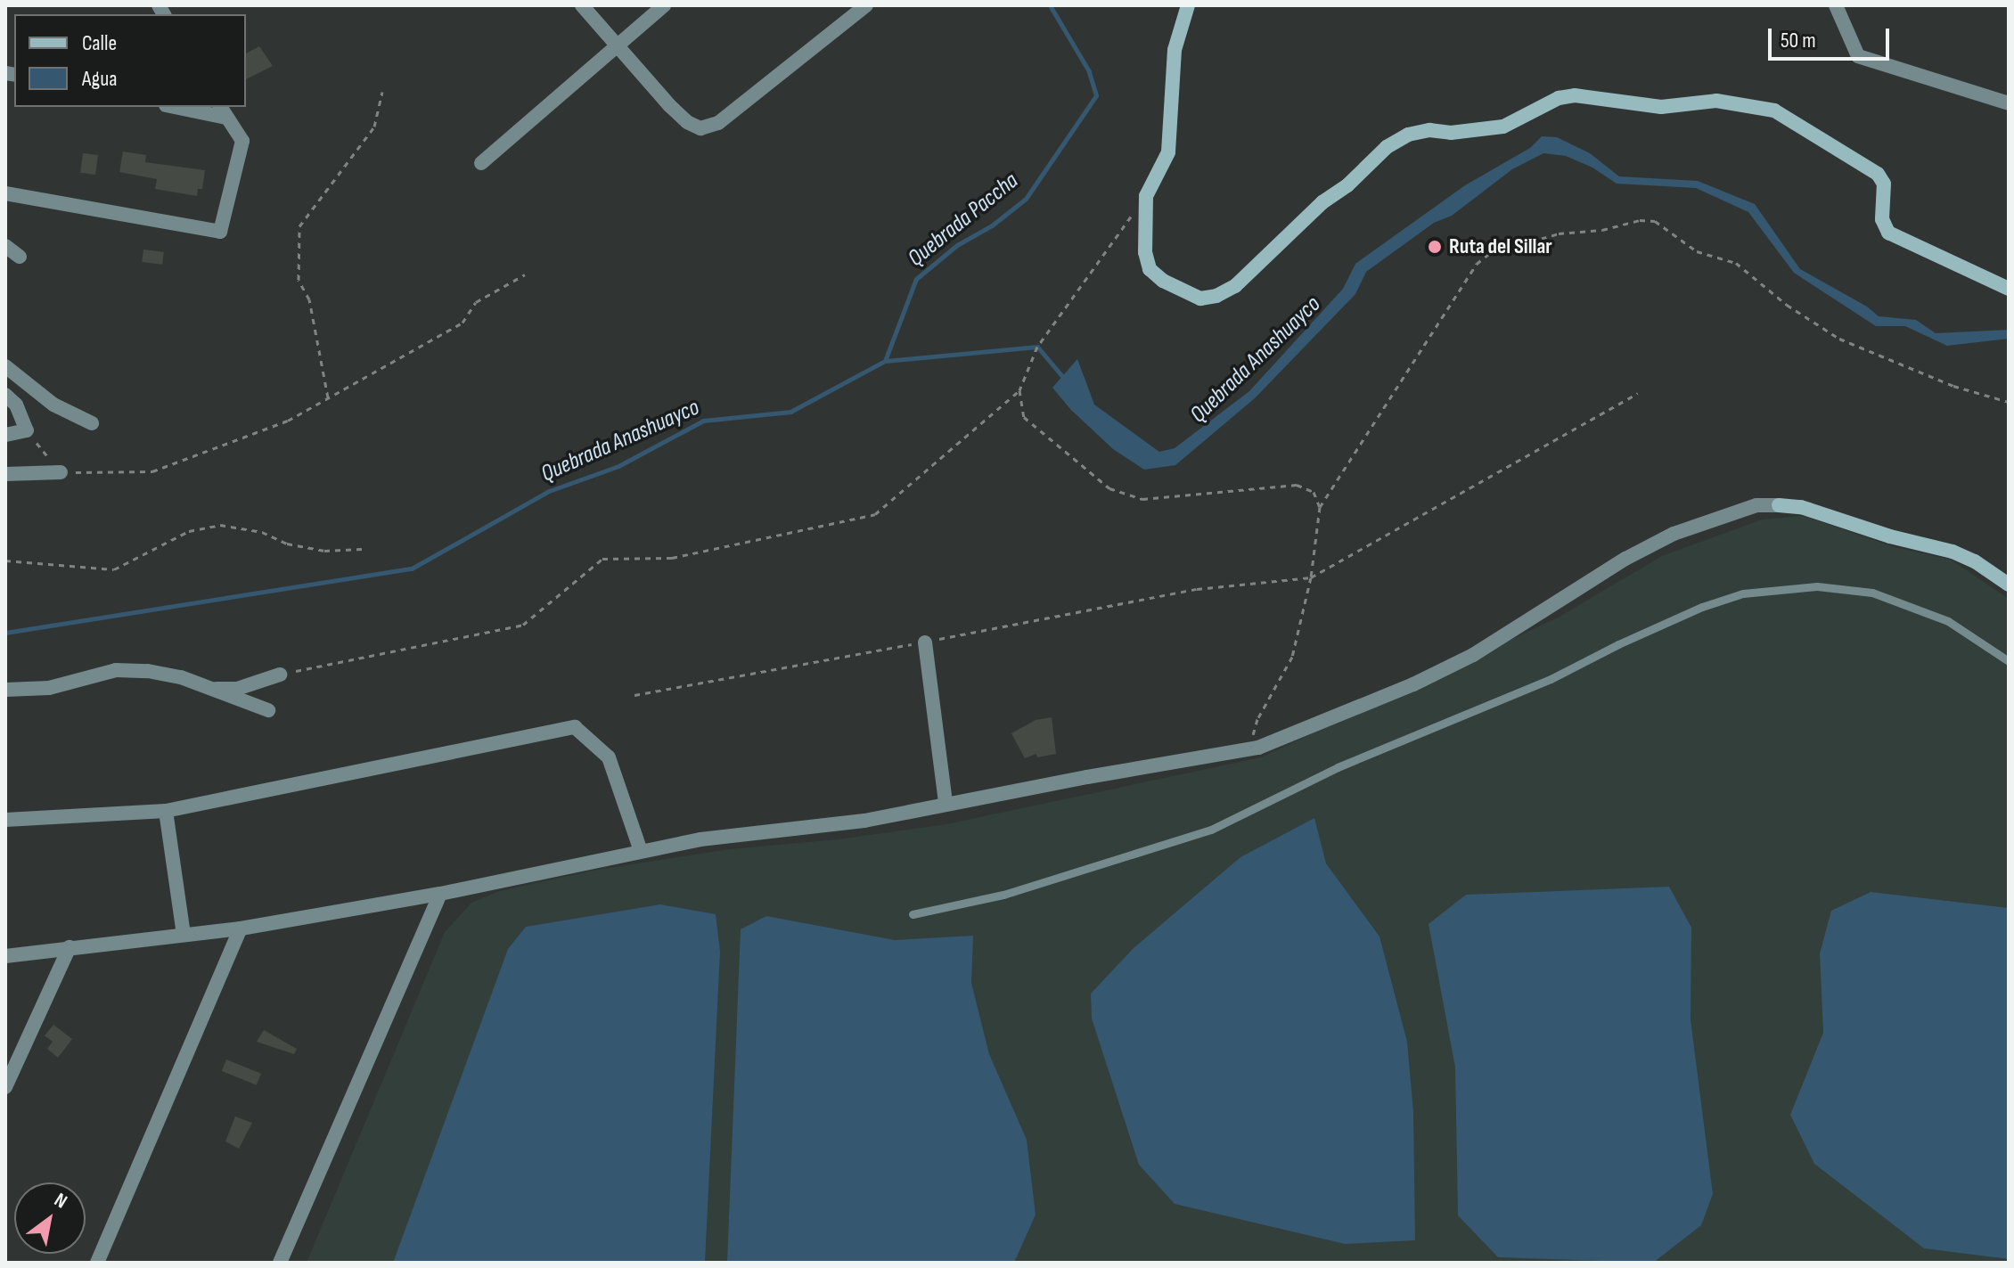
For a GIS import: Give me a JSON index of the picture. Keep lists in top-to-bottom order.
{
  "water": ["Quebrada Paccha", "Quebrada Anashuayco"],
  "places": ["Ruta del Sillar"],
  "legend": ["Calle", "Agua"],
  "scale_bar": "50 m",
  "north": "top right"
}
